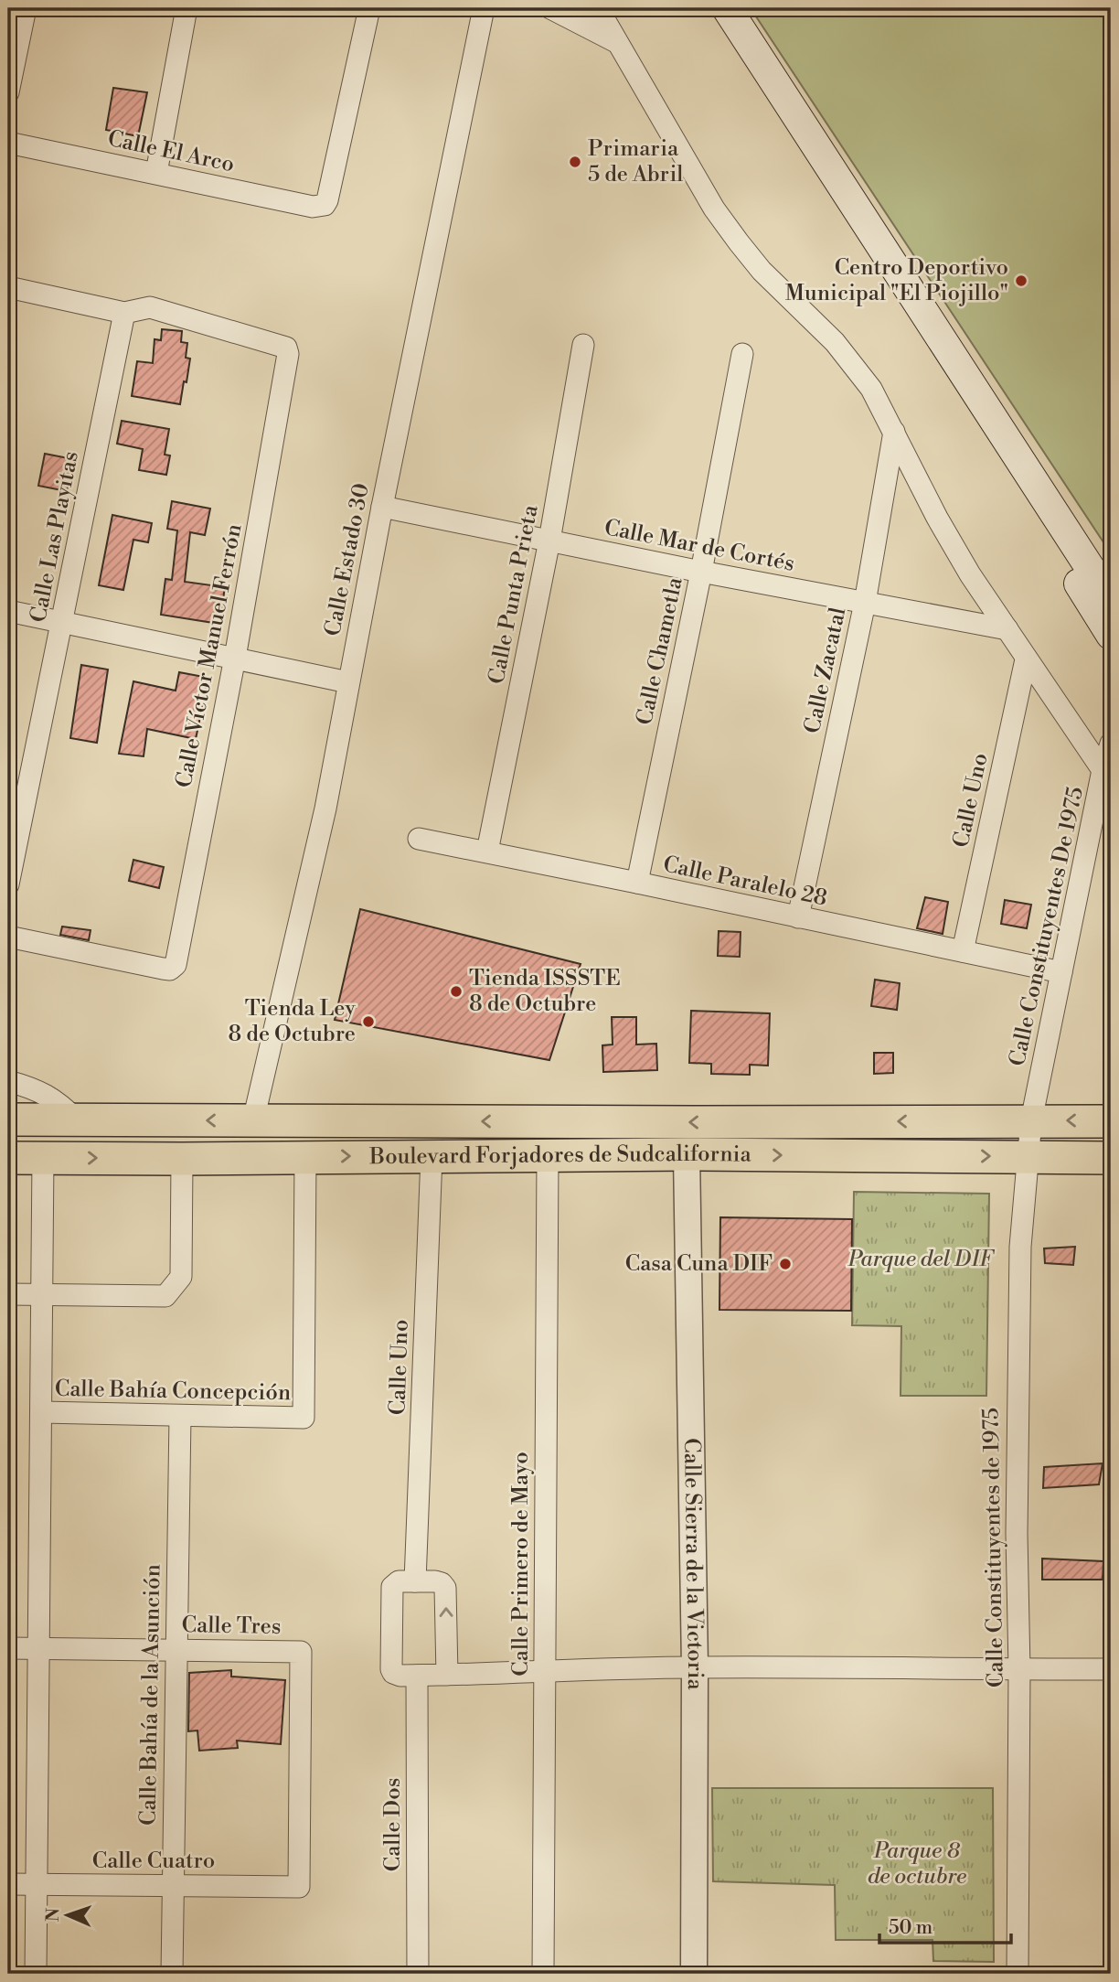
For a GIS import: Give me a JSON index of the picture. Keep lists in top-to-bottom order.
{
  "streets": {
    "main road": ["Boulevard Forjadores de Sudcalifornia"],
    "street": [
      "Calle El Arco",
      "Calle Las Playitas",
      "Calle Mar de Cortés",
      "Calle Estado 30",
      "Calle Punta Prieta",
      "Calle Chametla",
      "Calle Víctor Manuel Ferrón",
      "Calle Zacatal",
      "Calle Uno",
      "Calle Paralelo 28",
      "Calle Constituyentes De 1975",
      "Calle Bahía Concepción",
      "Calle Constituyentes de 1975",
      "Calle Primero de Mayo",
      "Calle Sierra de la Victoria",
      "Calle Tres",
      "Calle Bahía de la Asunción",
      "Calle Dos",
      "Calle Cuatro"
    ]
  },
  "crossings": [
    ["Calle Las Playitas", "Calle Víctor Manuel Ferrón"],
    ["Calle Mar de Cortés", "Calle Estado 30"],
    ["Calle Mar de Cortés", "Calle Punta Prieta"],
    ["Calle Mar de Cortés", "Calle Chametla"],
    ["Calle Mar de Cortés", "Calle Zacatal"],
    ["Calle Estado 30", "Boulevard Forjadores de Sudcalifornia"],
    ["Calle Punta Prieta", "Calle Paralelo 28"],
    ["Calle Chametla", "Calle Paralelo 28"],
    ["Calle Zacatal", "Calle Paralelo 28"],
    ["Calle Uno", "Calle Paralelo 28"],
    ["Calle Uno", "Boulevard Forjadores de Sudcalifornia"],
    ["Calle Paralelo 28", "Calle Constituyentes De 1975"],
    ["Calle Constituyentes De 1975", "Boulevard Forjadores de Sudcalifornia"],
    ["Calle Constituyentes De 1975", "Calle Constituyentes de 1975"],
    ["Boulevard Forjadores de Sudcalifornia", "Calle Bahía Concepción"],
    ["Boulevard Forjadores de Sudcalifornia", "Calle Constituyentes de 1975"],
    ["Boulevard Forjadores de Sudcalifornia", "Calle Primero de Mayo"],
    ["Boulevard Forjadores de Sudcalifornia", "Calle Sierra de la Victoria"],
    ["Calle Bahía Concepción", "Calle Tres"],
    ["Calle Bahía Concepción", "Calle Bahía de la Asunción"],
    ["Calle Bahía Concepción", "Calle Cuatro"],
    ["Calle Tres", "Calle Bahía de la Asunción"],
    ["Calle Tres", "Calle Cuatro"],
    ["Calle Bahía de la Asunción", "Calle Cuatro"]
  ],
  "parks": ["Parque del DIF", "Parque 8 de octubre"],
  "places": [
    "Primaria 5 de Abril",
    "Centro Deportivo Municipal \"El Piojillo\"",
    "Tienda ISSSTE 8 de Octubre",
    "Tienda Ley 8 de Octubre",
    "Casa Cuna DIF"
  ],
  "scale_bar": "50 m",
  "north": "left"
}
